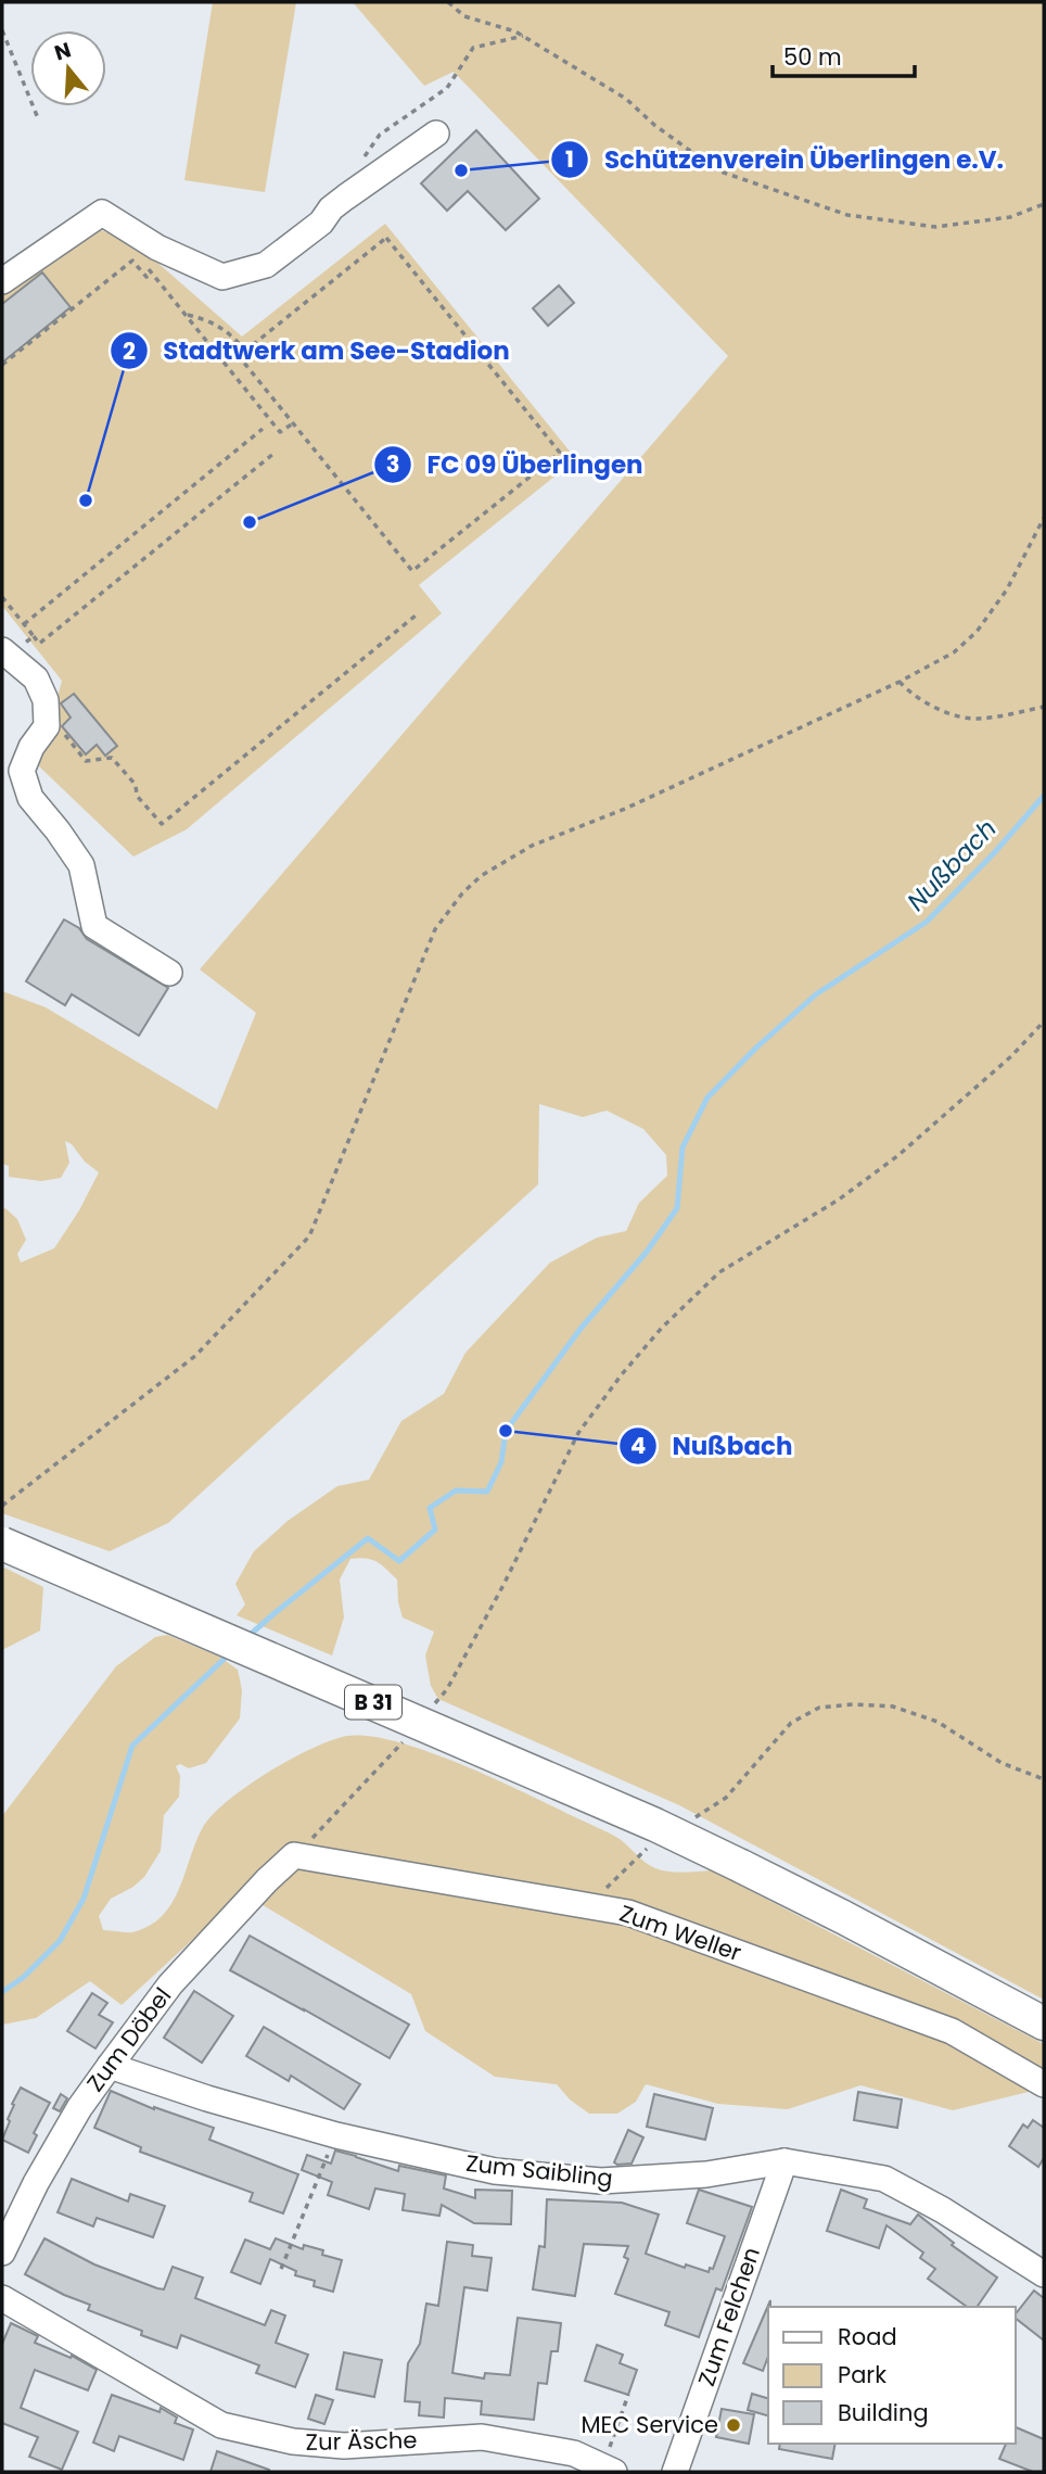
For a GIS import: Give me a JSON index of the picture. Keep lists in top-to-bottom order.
{
  "streets": {
    "main road": ["B 31"],
    "street": [
      "Zum Weller",
      "Zum Döbel",
      "Zum Saibling",
      "Zum Felchen",
      "Zur Äsche"
    ]
  },
  "crossings": [
    ["Zum Weller", "Zum Döbel"],
    ["Zum Döbel", "Zum Saibling"],
    ["Zum Saibling", "Zum Felchen"]
  ],
  "water": ["Nußbach"],
  "places": [
    "Schützenverein Überlingen e.V.",
    "Stadtwerk am See-Stadion",
    "FC 09 Überlingen",
    "Nußbach",
    "MEC Service"
  ],
  "legend": ["Road", "Park", "Building"],
  "scale_bar": "50 m",
  "north": "top"
}
